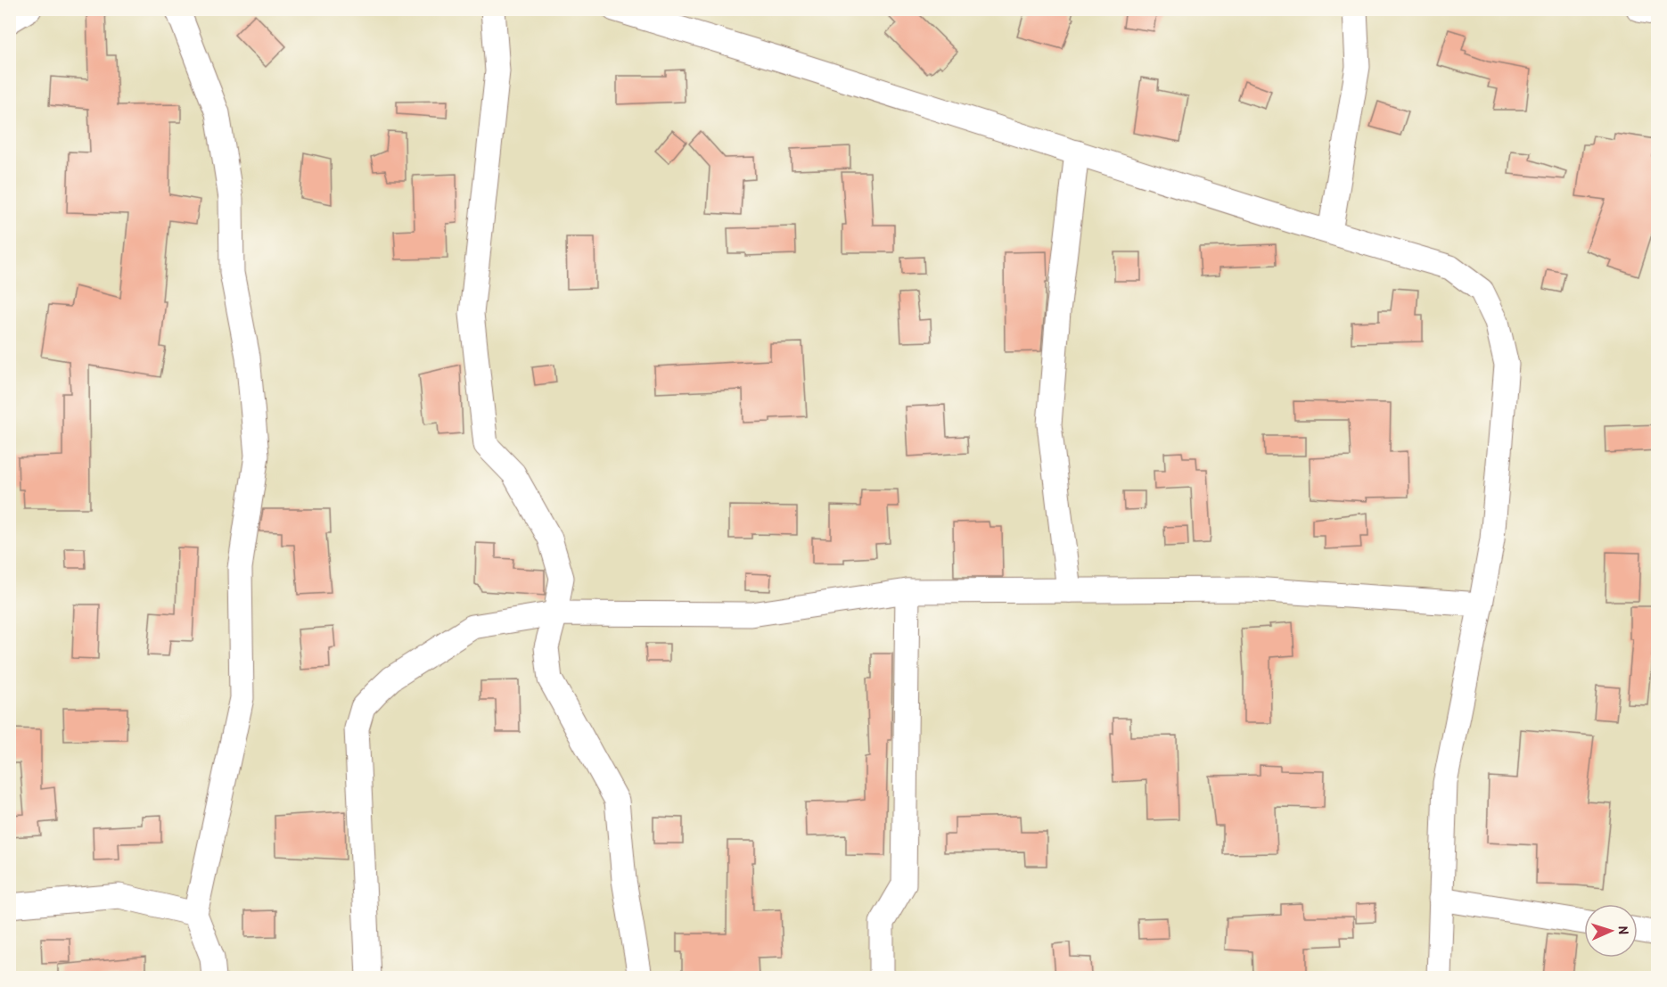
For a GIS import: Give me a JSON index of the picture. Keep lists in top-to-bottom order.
{
  "north": "right"
}
